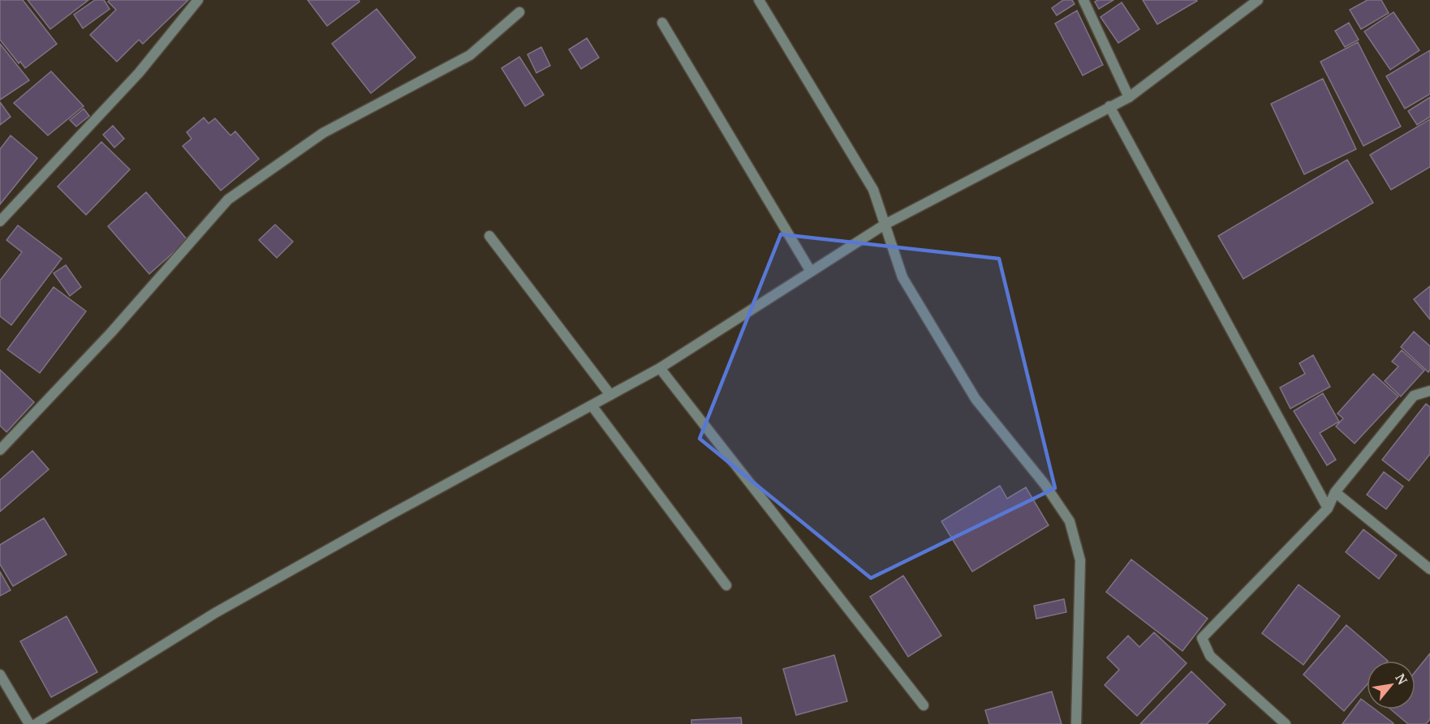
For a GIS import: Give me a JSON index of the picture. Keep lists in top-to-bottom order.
{
  "north": "top right"
}
